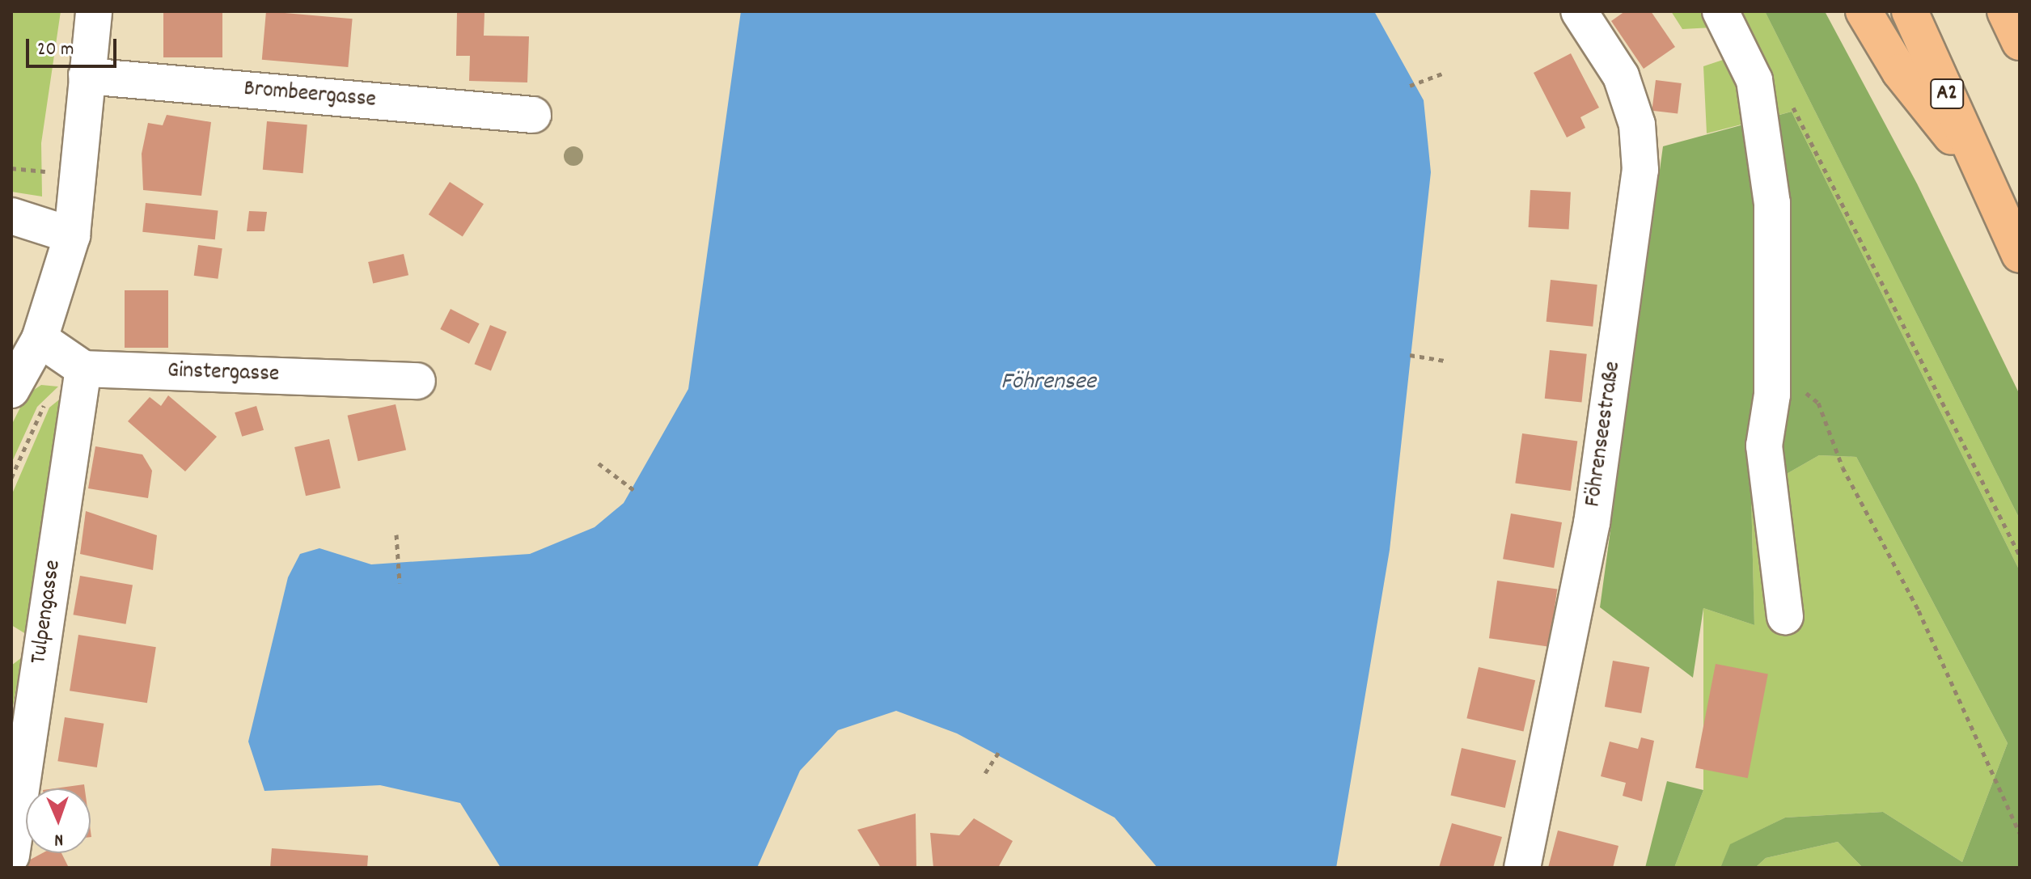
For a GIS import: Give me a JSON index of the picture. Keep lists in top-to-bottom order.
{
  "streets": {
    "highway": ["A2"],
    "street": [
      "Brombeergasse",
      "Ginstergasse",
      "Föhrenseestraße",
      "Tulpengasse"
    ]
  },
  "crossings": [
    ["Ginstergasse", "Tulpengasse"]
  ],
  "water": ["Föhrensee"],
  "scale_bar": "20 m",
  "north": "bottom"
}
